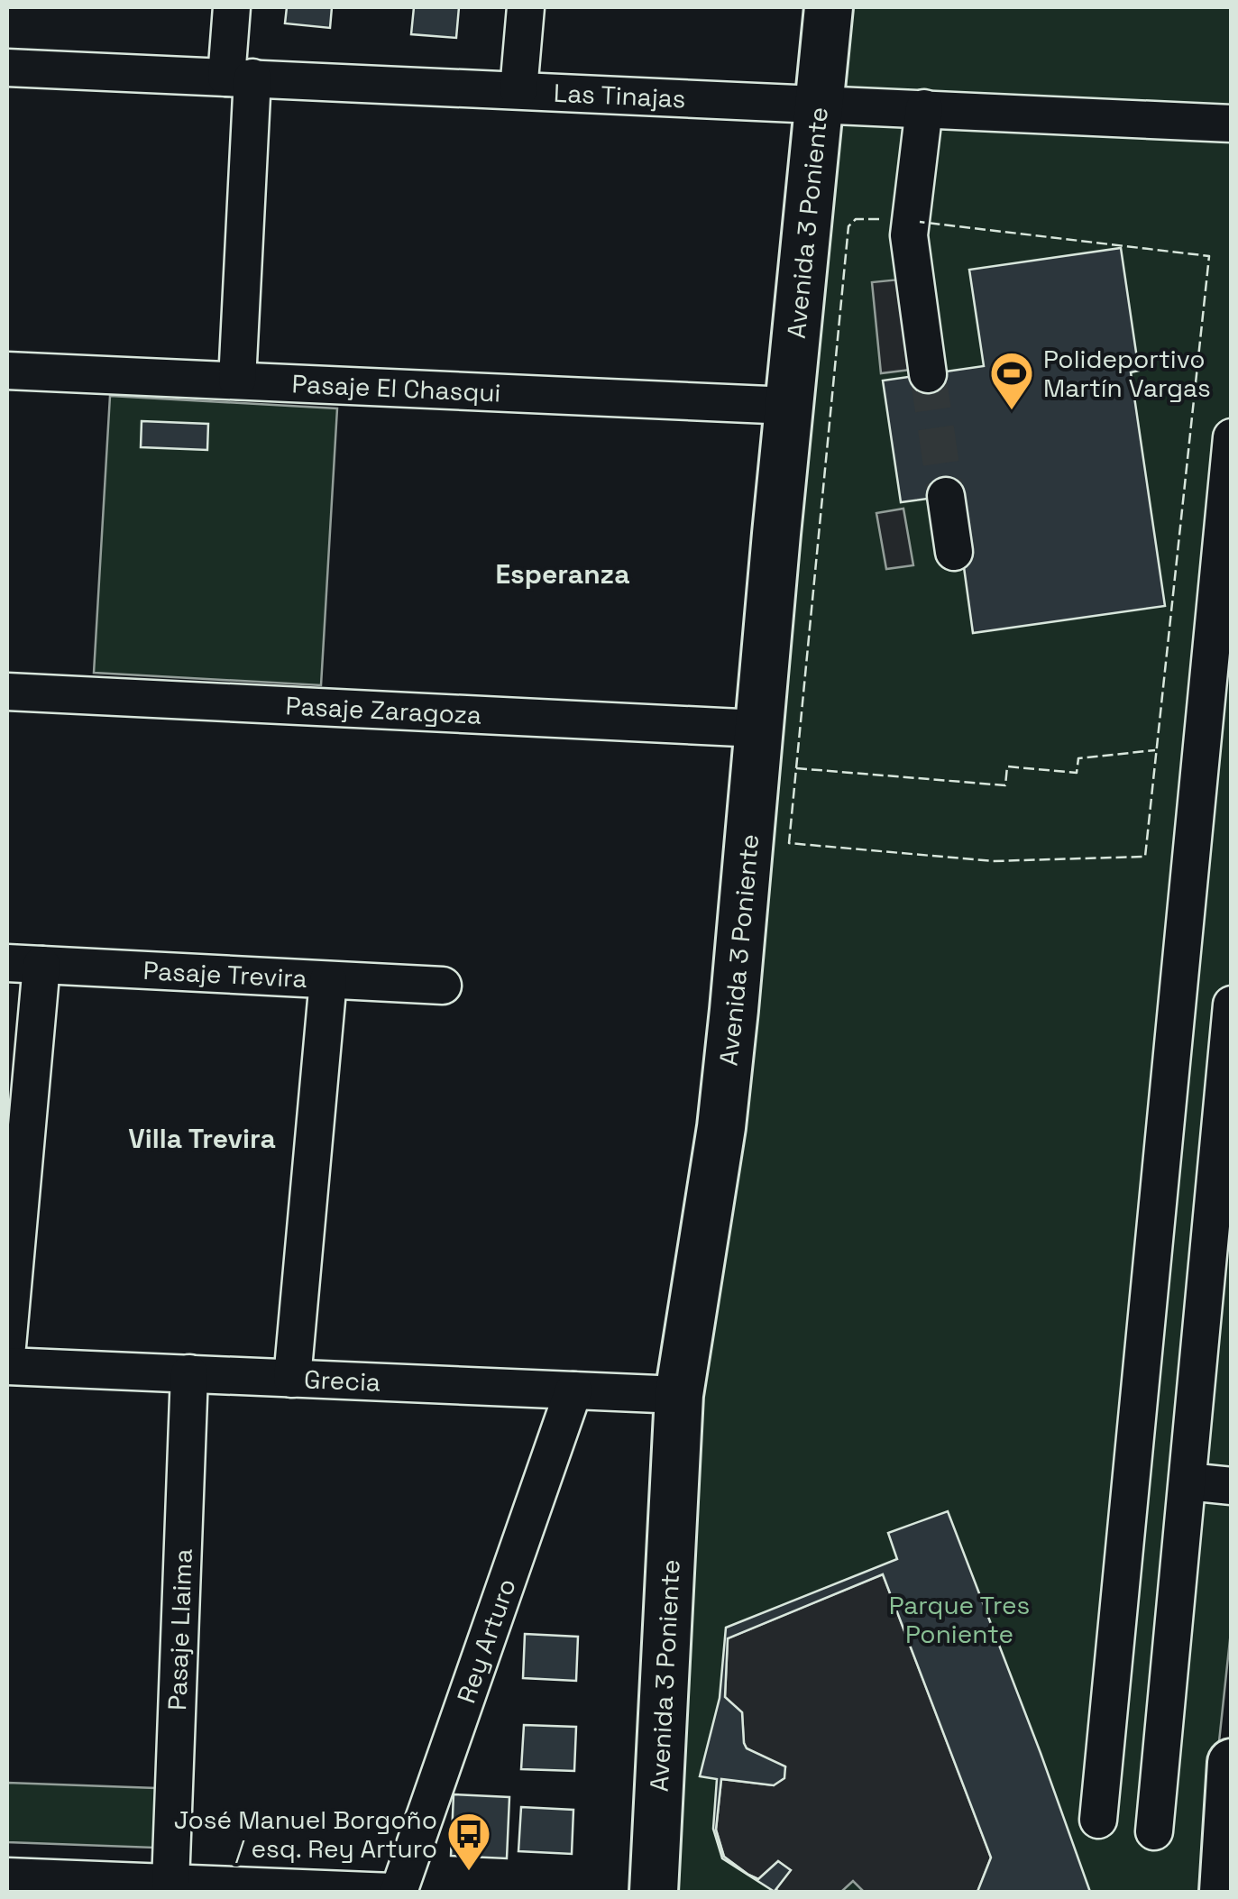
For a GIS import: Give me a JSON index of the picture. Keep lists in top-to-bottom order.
{
  "streets": {
    "main road": ["Avenida 3 Poniente"],
    "street": [
      "Las Tinajas",
      "Pasaje El Chasqui",
      "Pasaje Zaragoza",
      "Pasaje Trevira",
      "Grecia",
      "Pasaje Llaima",
      "Rey Arturo"
    ]
  },
  "crossings": [
    ["Las Tinajas", "Avenida 3 Poniente"],
    ["Avenida 3 Poniente", "Pasaje El Chasqui"],
    ["Avenida 3 Poniente", "Pasaje Zaragoza"],
    ["Avenida 3 Poniente", "Grecia"],
    ["Grecia", "Pasaje Llaima"],
    ["Grecia", "Rey Arturo"]
  ],
  "districts": ["Esperanza", "Villa Trevira"],
  "parks": ["Parque Tres Poniente"],
  "places": {
    "sports": ["Polideportivo Martín Vargas"],
    "bus stop": ["José Manuel Borgoño / esq. Rey Arturo"]
  }
}
